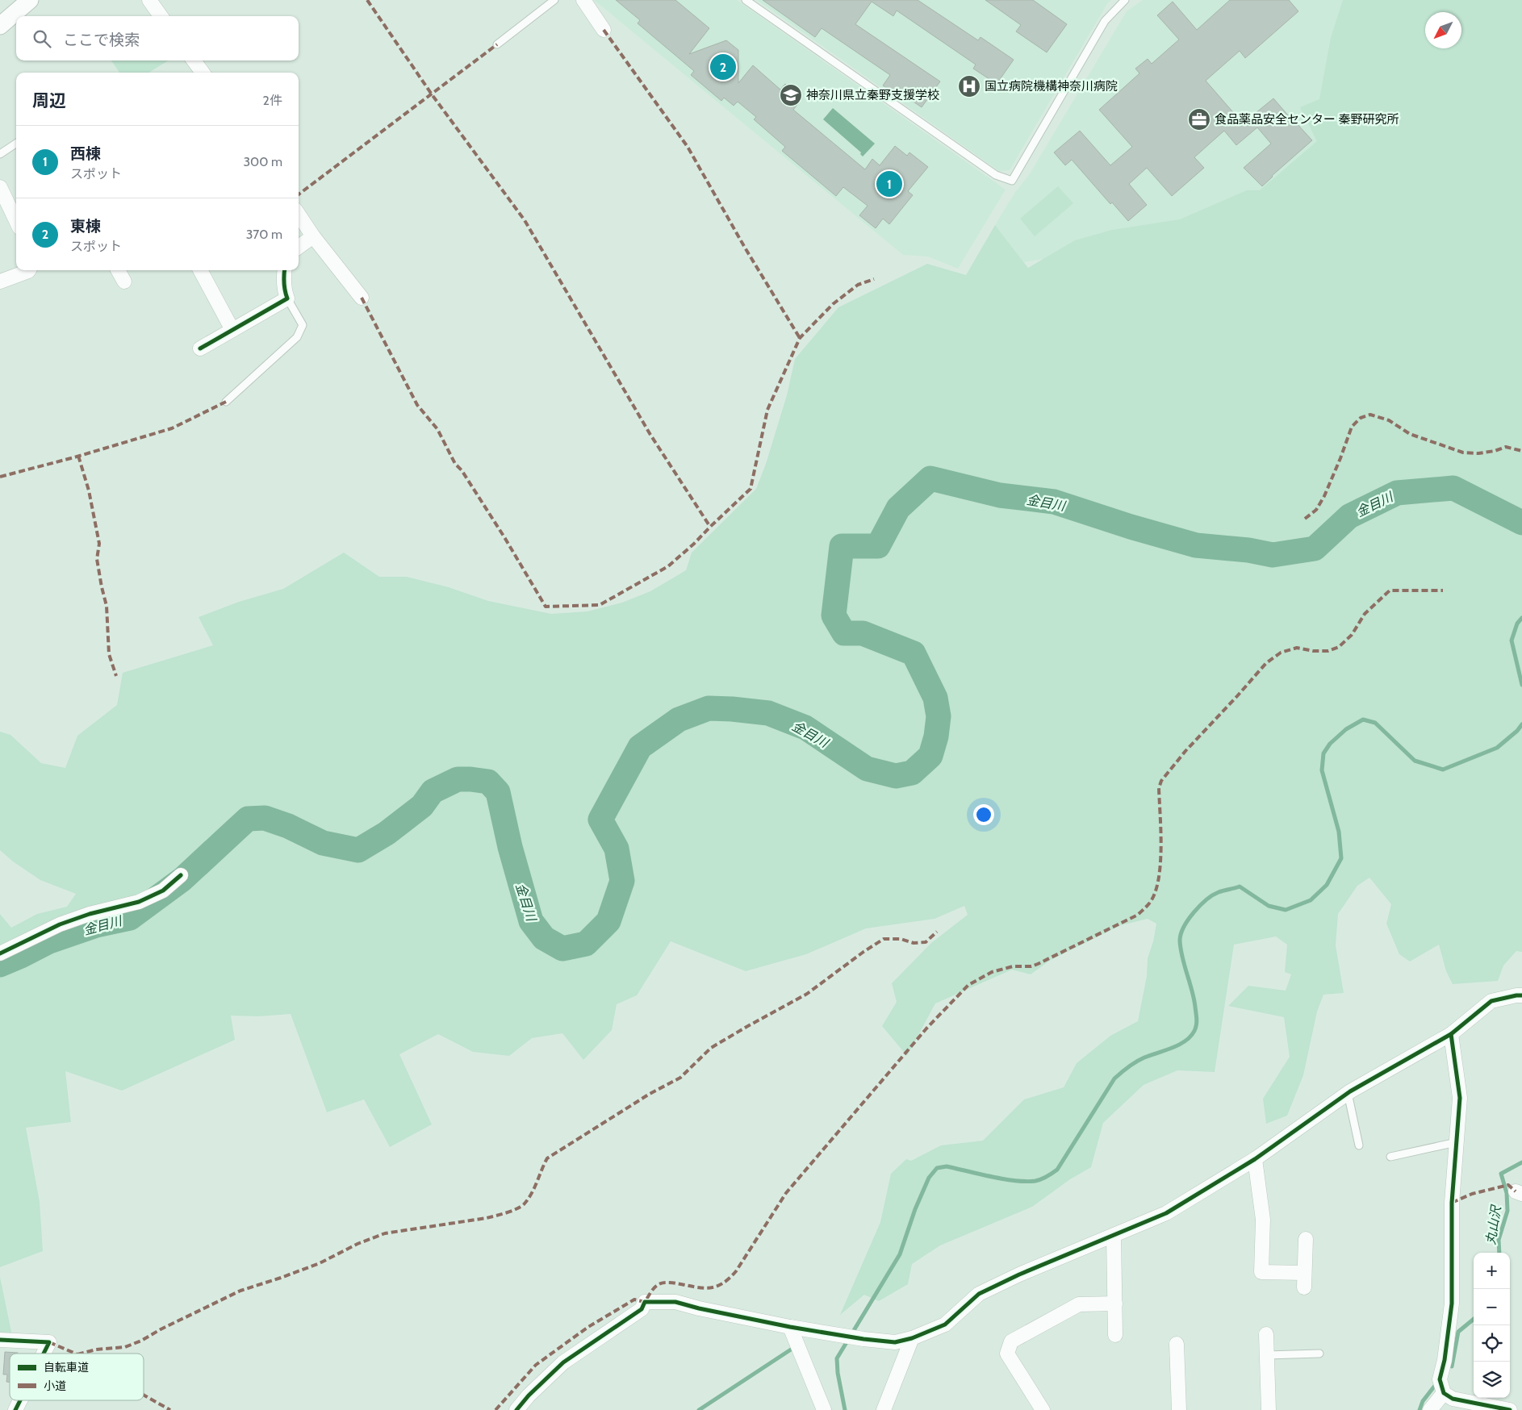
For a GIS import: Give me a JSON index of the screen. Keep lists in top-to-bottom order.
{
  "water": ["金目川", "丸山沢"],
  "places": {
    "hospital": ["国立病院機構神奈川病院"],
    "school or university": ["神奈川県立秦野支援学校"],
    "office": ["食品薬品安全センター 秦野研究所"]
  },
  "legend": ["自転車道", "小道"],
  "north": "bottom left",
  "page": {
    "search": "ここで検索",
    "pins": ["2", "1"],
    "heading": ["周辺", "2件"],
    "list": [
      {
        "mark": "1",
        "name": "西棟",
        "note": "スポット",
        "value": "300 m"
      },
      {
        "mark": "2",
        "name": "東棟",
        "note": "スポット",
        "value": "370 m"
      }
    ],
    "map_buttons": ["+", "−"]
  }
}
